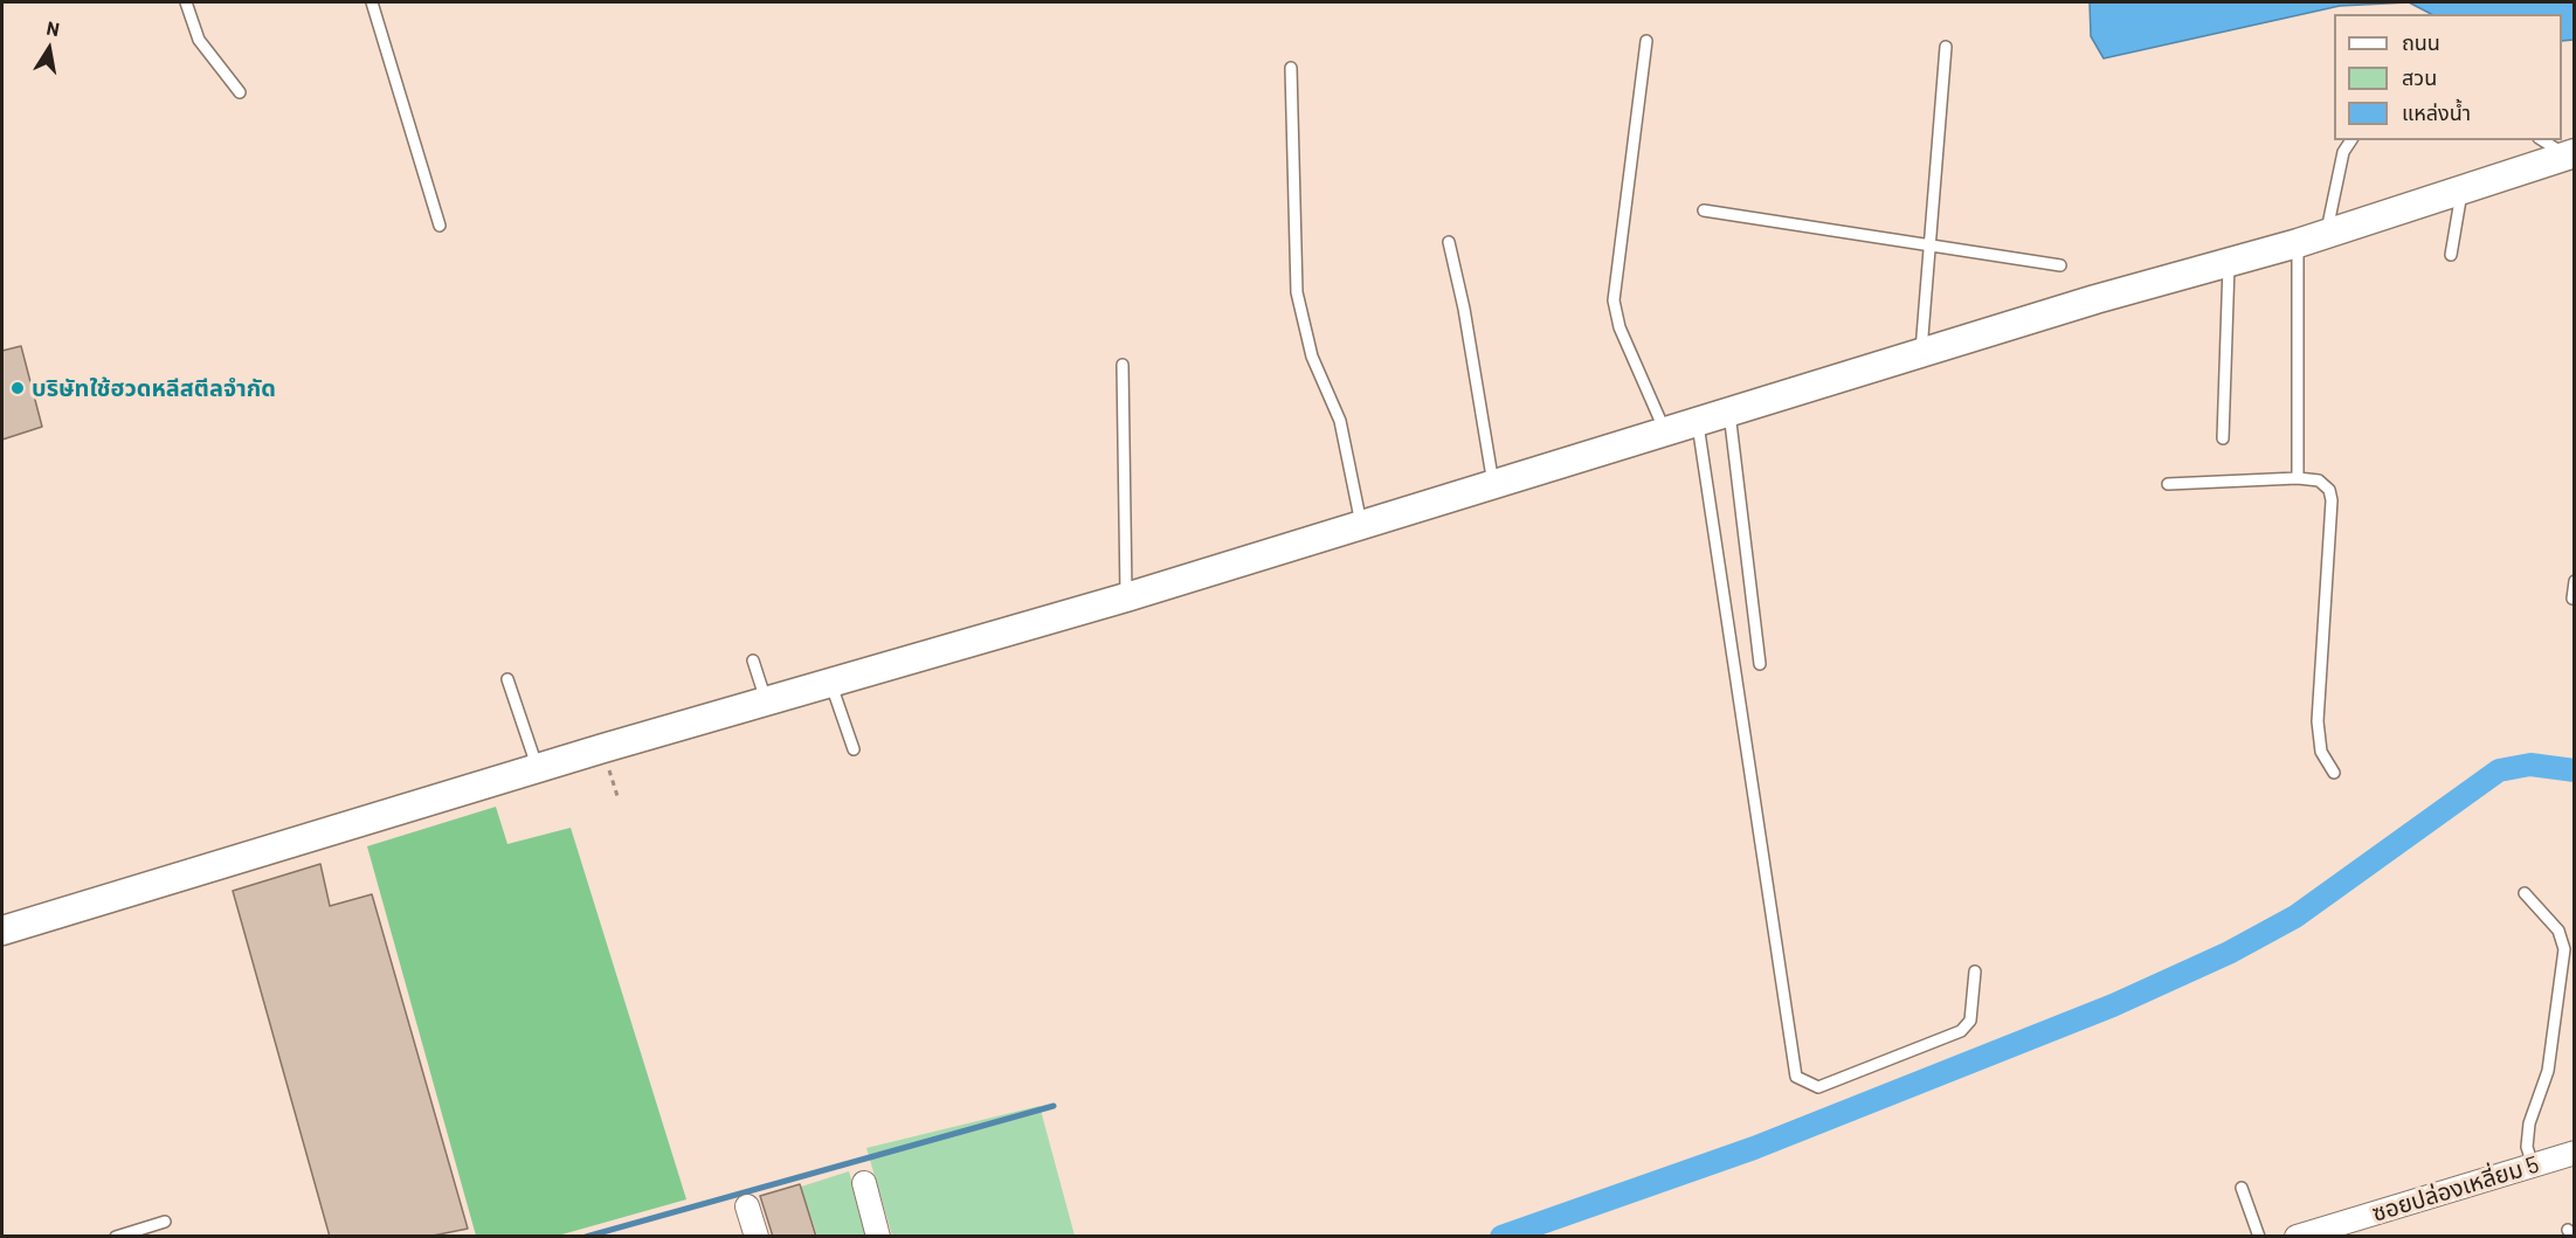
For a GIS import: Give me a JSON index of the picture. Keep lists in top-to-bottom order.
{
  "streets": {
    "street": ["ซอยปล่องเหลี่ยม 5"]
  },
  "places": ["บริษัทใช้ฮวดหลีสตีลจำกัด"],
  "legend": ["ถนน", "สวน", "แหล่งน้ำ"],
  "north": "top"
}
